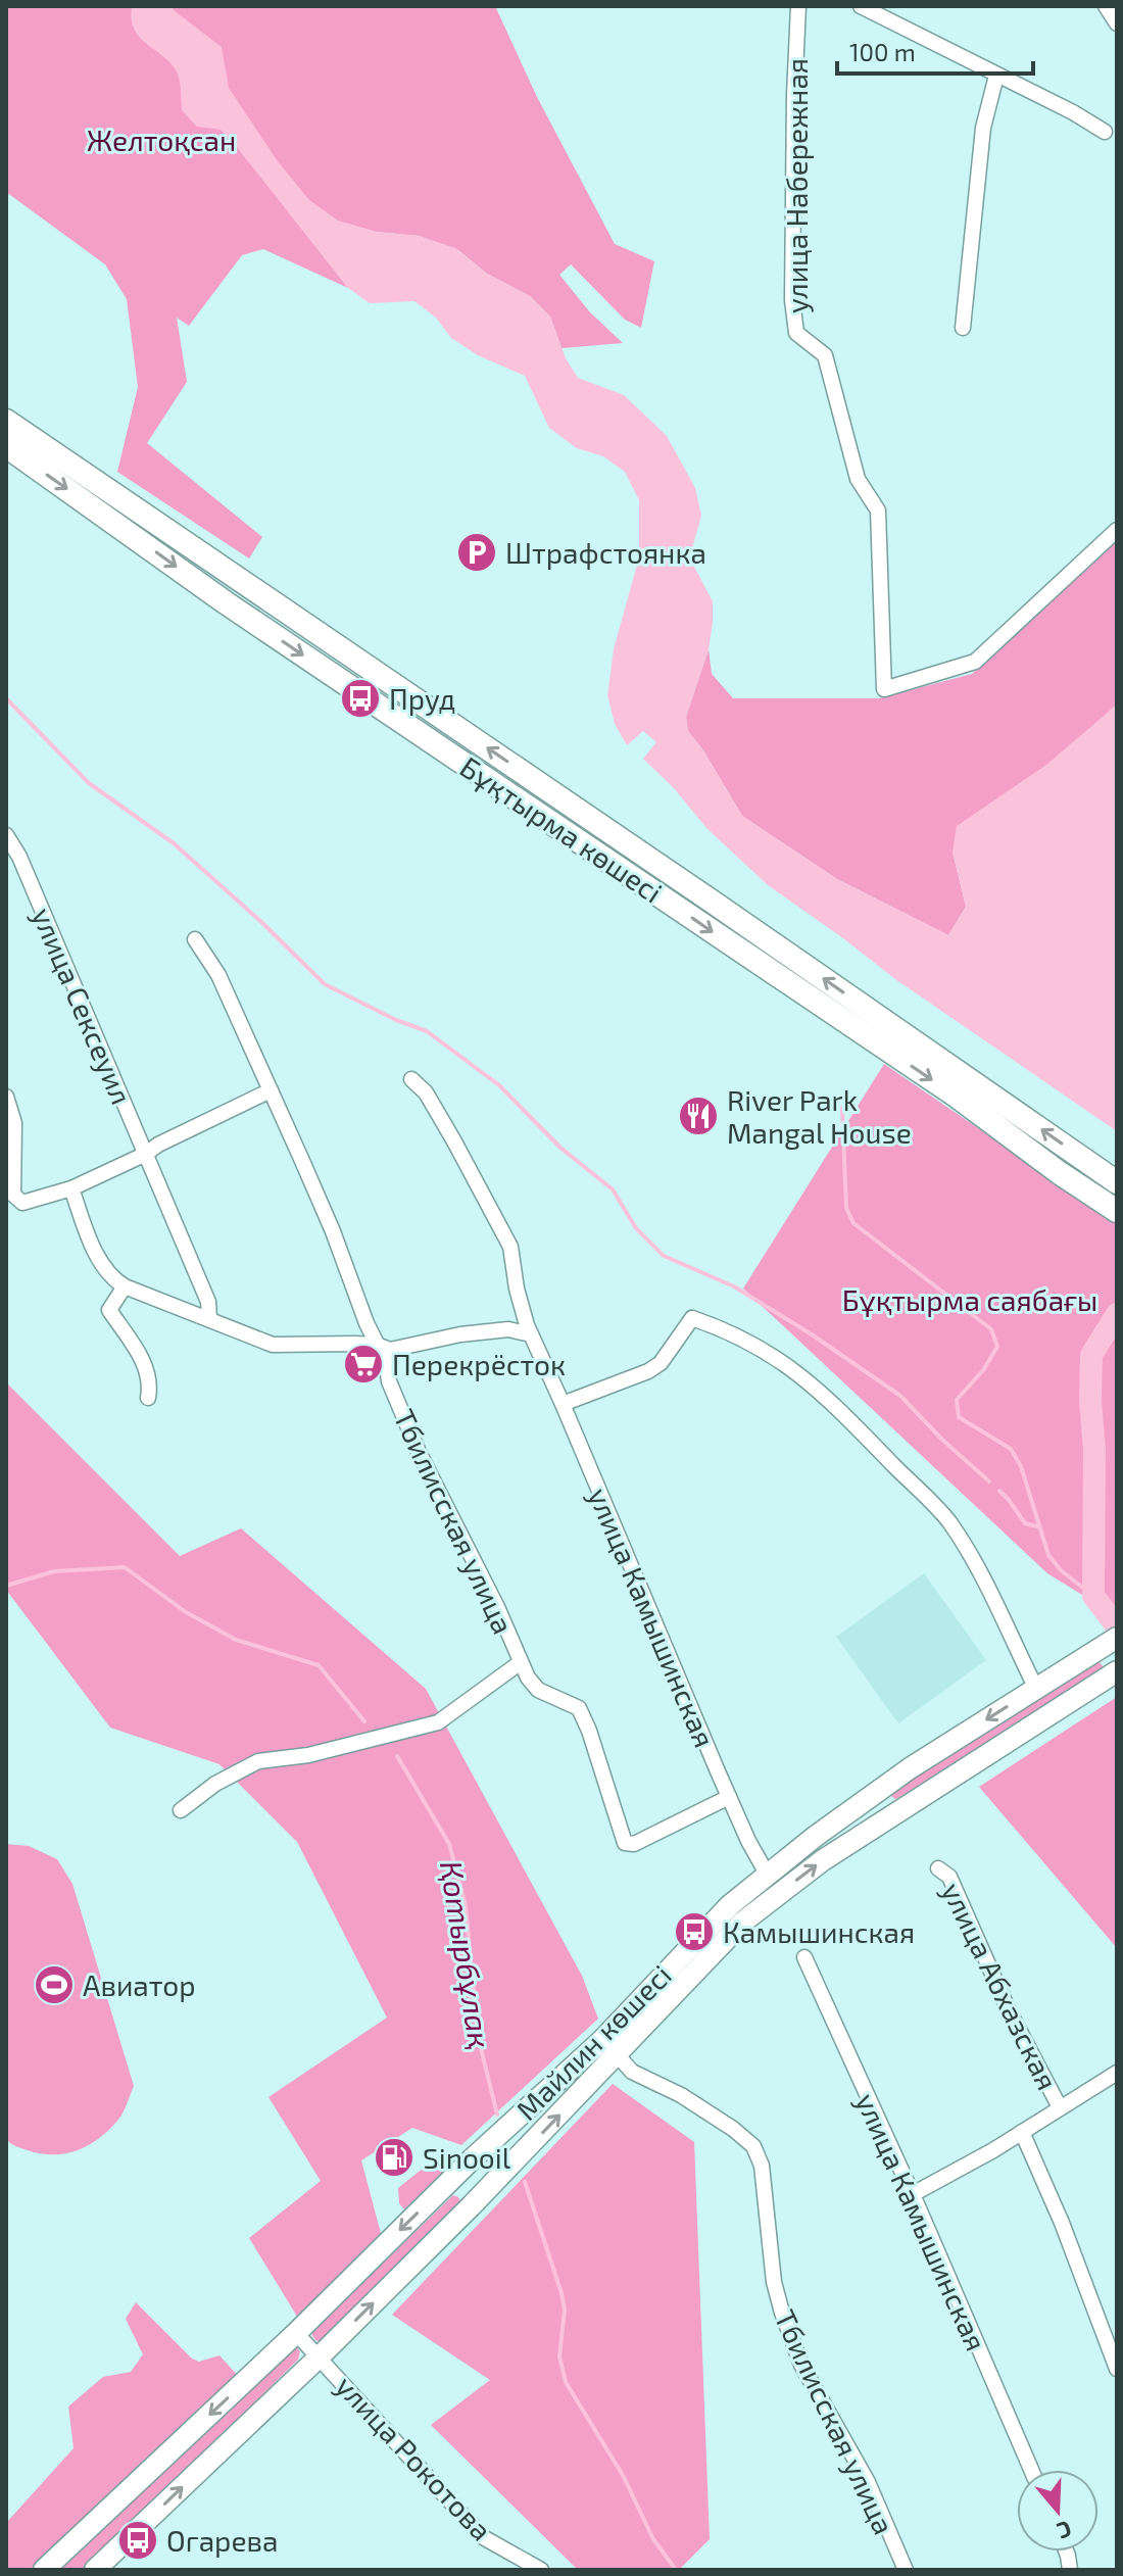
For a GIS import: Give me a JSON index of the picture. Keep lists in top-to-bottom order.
{
  "streets": {
    "main road": ["Бұқтырма көшесі", "Майлин көшесі"],
    "street": [
      "улица Набережная",
      "улица Сексеуил",
      "Тбилисская улица",
      "улица Камышинская",
      "улица Абхазская",
      "улица Рокотова"
    ]
  },
  "crossings": [
    ["Тбилисская улица", "улица Камышинская"],
    ["Тбилисская улица", "Майлин көшесі"],
    ["улица Камышинская", "Майлин көшесі"],
    ["Майлин көшесі", "улица Рокотова"]
  ],
  "water": ["Қотырбұлақ"],
  "parks": ["Желтоқсан", "Бұқтырма саябағы"],
  "places": {
    "parking": ["Штрафстоянка"],
    "bus stop": ["Пруд", "Камышинская", "Огарева"],
    "restaurant": ["River Park Mangal House"],
    "supermarket": ["Перекрёсток"],
    "sports": ["Авиатор"],
    "fuel station": ["Sinooil"]
  },
  "scale_bar": "100 m",
  "north": "bottom"
}
